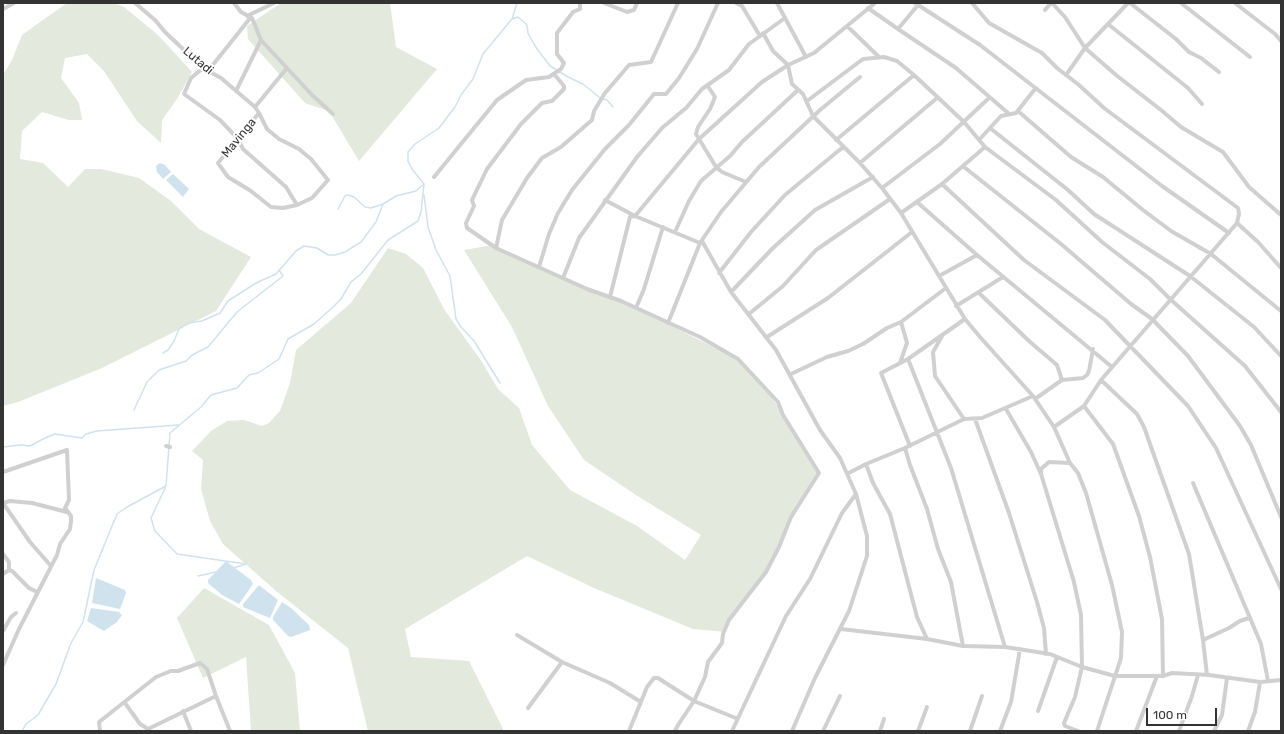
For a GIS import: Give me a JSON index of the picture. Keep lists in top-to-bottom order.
{
  "streets": {
    "street": ["Lutadi", "Mavinga"]
  },
  "crossings": [
    ["Lutadi", "Mavinga"]
  ],
  "scale_bar": "100 m"
}
